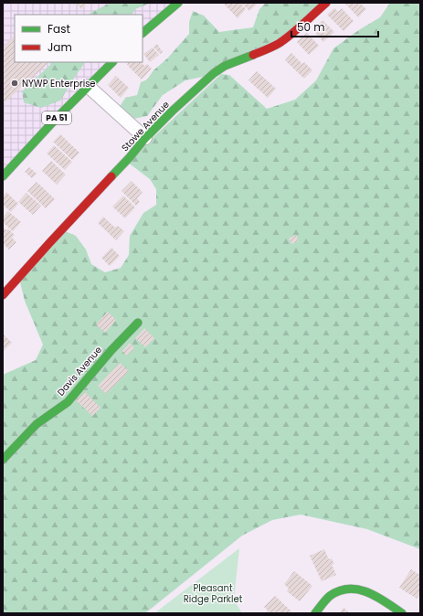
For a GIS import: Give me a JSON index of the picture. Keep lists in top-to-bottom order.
{
  "streets": {
    "street": ["PA 51", "Stowe Avenue", "Davis Avenue"]
  },
  "parks": ["Pleasant Ridge Parklet"],
  "places": ["NYWP Enterprise"],
  "legend": ["Fast", "Jam"],
  "scale_bar": "50 m"
}
